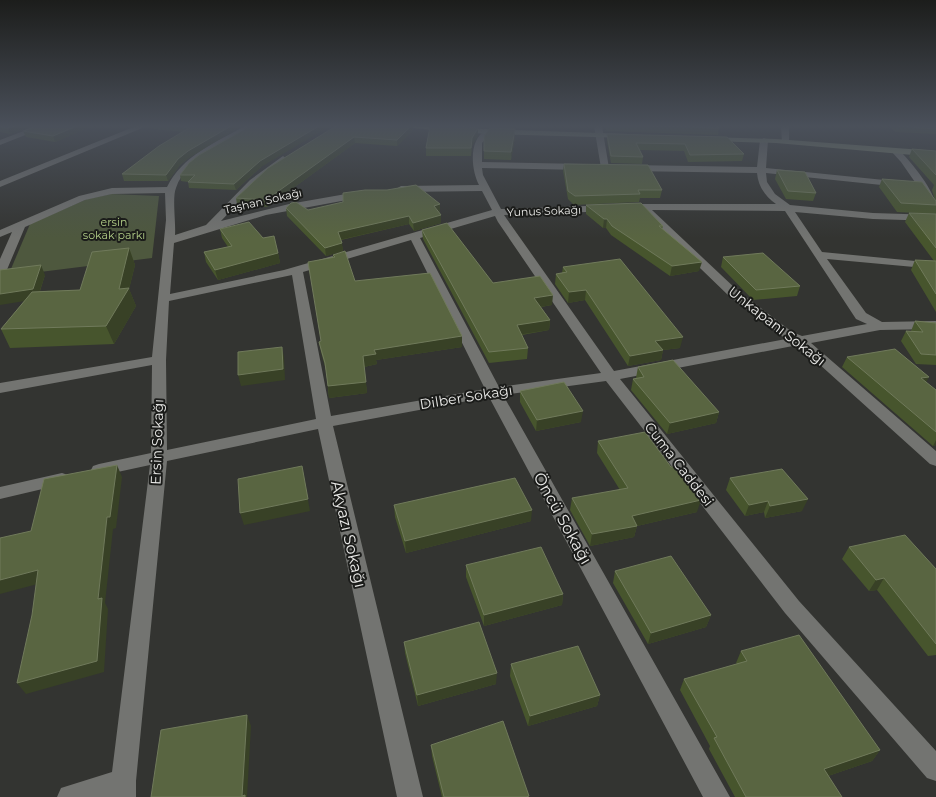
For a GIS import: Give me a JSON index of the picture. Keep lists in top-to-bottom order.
{
  "streets": {
    "street": [
      "Taşhan Sokağı",
      "Yunus Sokağı",
      "Unkapanı Sokağı",
      "Dilber Sokağı",
      "Ersin Sokağı",
      "Cuma Caddesi",
      "Öncü Sokağı",
      "Akyazı Sokağı"
    ]
  },
  "crossings": [
    ["Taşhan Sokağı", "Ersin Sokağı"],
    ["Yunus Sokağı", "Unkapanı Sokağı"],
    ["Yunus Sokağı", "Ersin Sokağı"],
    ["Yunus Sokağı", "Cuma Caddesi"],
    ["Yunus Sokağı", "Öncü Sokağı"],
    ["Yunus Sokağı", "Akyazı Sokağı"],
    ["Unkapanı Sokağı", "Dilber Sokağı"],
    ["Dilber Sokağı", "Ersin Sokağı"],
    ["Dilber Sokağı", "Cuma Caddesi"],
    ["Dilber Sokağı", "Öncü Sokağı"],
    ["Dilber Sokağı", "Akyazı Sokağı"]
  ],
  "parks": ["ersin sokak parkı"]
}
